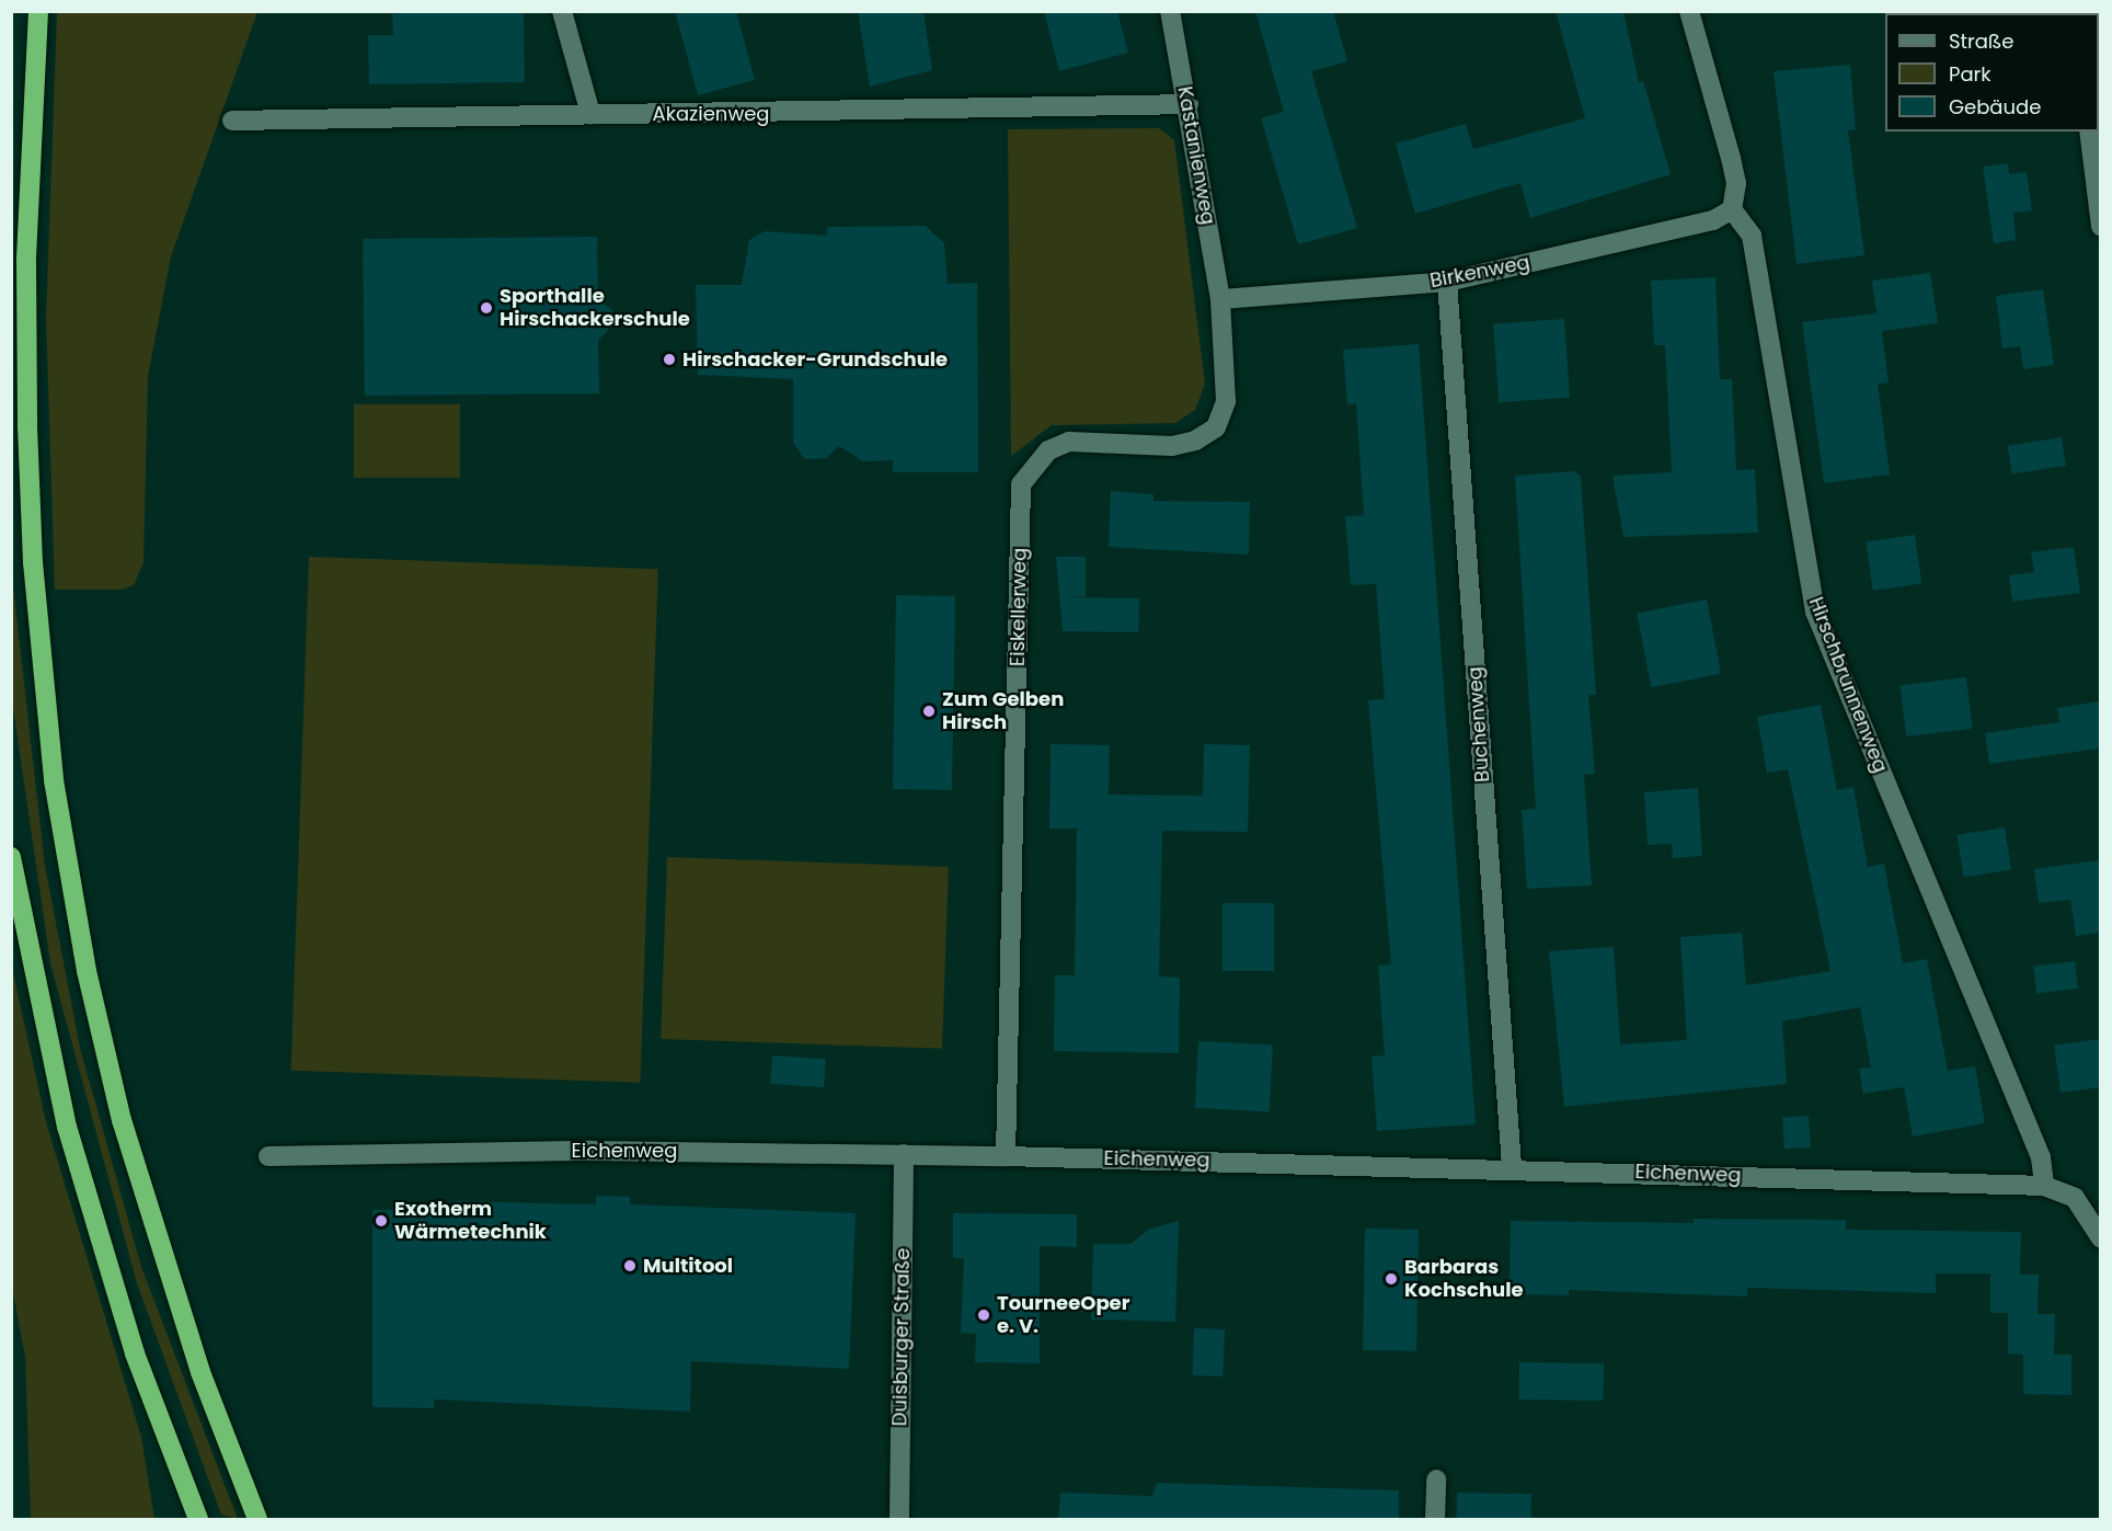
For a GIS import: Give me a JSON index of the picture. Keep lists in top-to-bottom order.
{
  "streets": {
    "street": [
      "Akazienweg",
      "Kastanienweg",
      "Birkenweg",
      "Eiskellerweg",
      "Hirschbrunnenweg",
      "Buchenweg",
      "Eichenweg",
      "Duisburger Straße"
    ]
  },
  "crossings": [
    ["Akazienweg", "Kastanienweg"],
    ["Kastanienweg", "Birkenweg"],
    ["Kastanienweg", "Eiskellerweg"],
    ["Birkenweg", "Eiskellerweg"],
    ["Birkenweg", "Hirschbrunnenweg"],
    ["Birkenweg", "Buchenweg"],
    ["Eiskellerweg", "Eichenweg"],
    ["Hirschbrunnenweg", "Eichenweg"],
    ["Buchenweg", "Eichenweg"],
    ["Eichenweg", "Duisburger Straße"]
  ],
  "places": [
    "Sporthalle Hirschackerschule",
    "Hirschacker-Grundschule",
    "Zum Gelben Hirsch",
    "Exotherm Wärmetechnik",
    "Multitool",
    "Barbaras Kochschule",
    "TourneeOper e. V."
  ],
  "legend": ["Straße", "Park", "Gebäude"]
}
